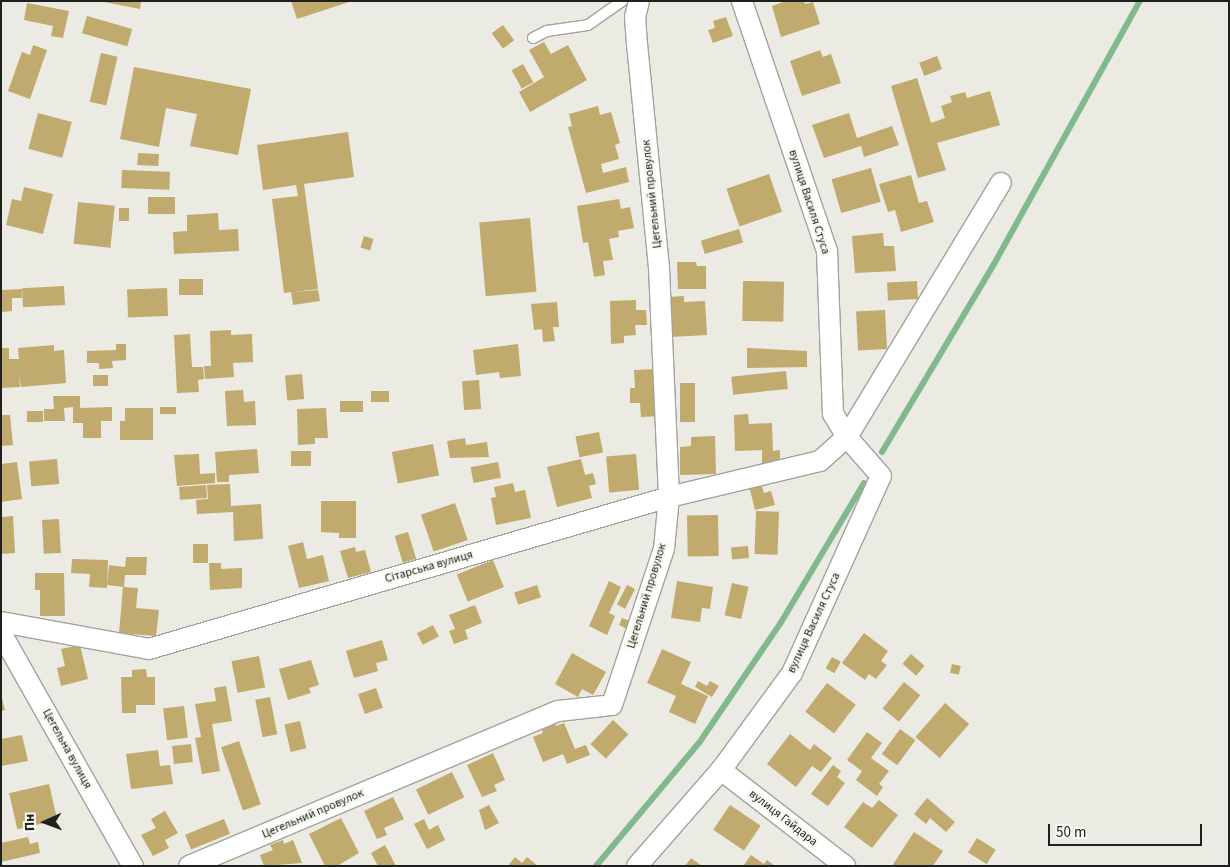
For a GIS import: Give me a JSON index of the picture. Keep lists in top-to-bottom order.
{
  "streets": {
    "street": [
      "Цегельний провулок",
      "вулиця Василя Стуса",
      "Сітарська вулиця",
      "Цегельна вулиця",
      "вулиця Гайдара"
    ]
  },
  "crossings": [
    ["Цегельний провулок", "Сітарська вулиця"],
    ["вулиця Василя Стуса", "Сітарська вулиця"],
    ["вулиця Василя Стуса", "вулиця Гайдара"]
  ],
  "scale_bar": "50 m",
  "north": "left"
}
